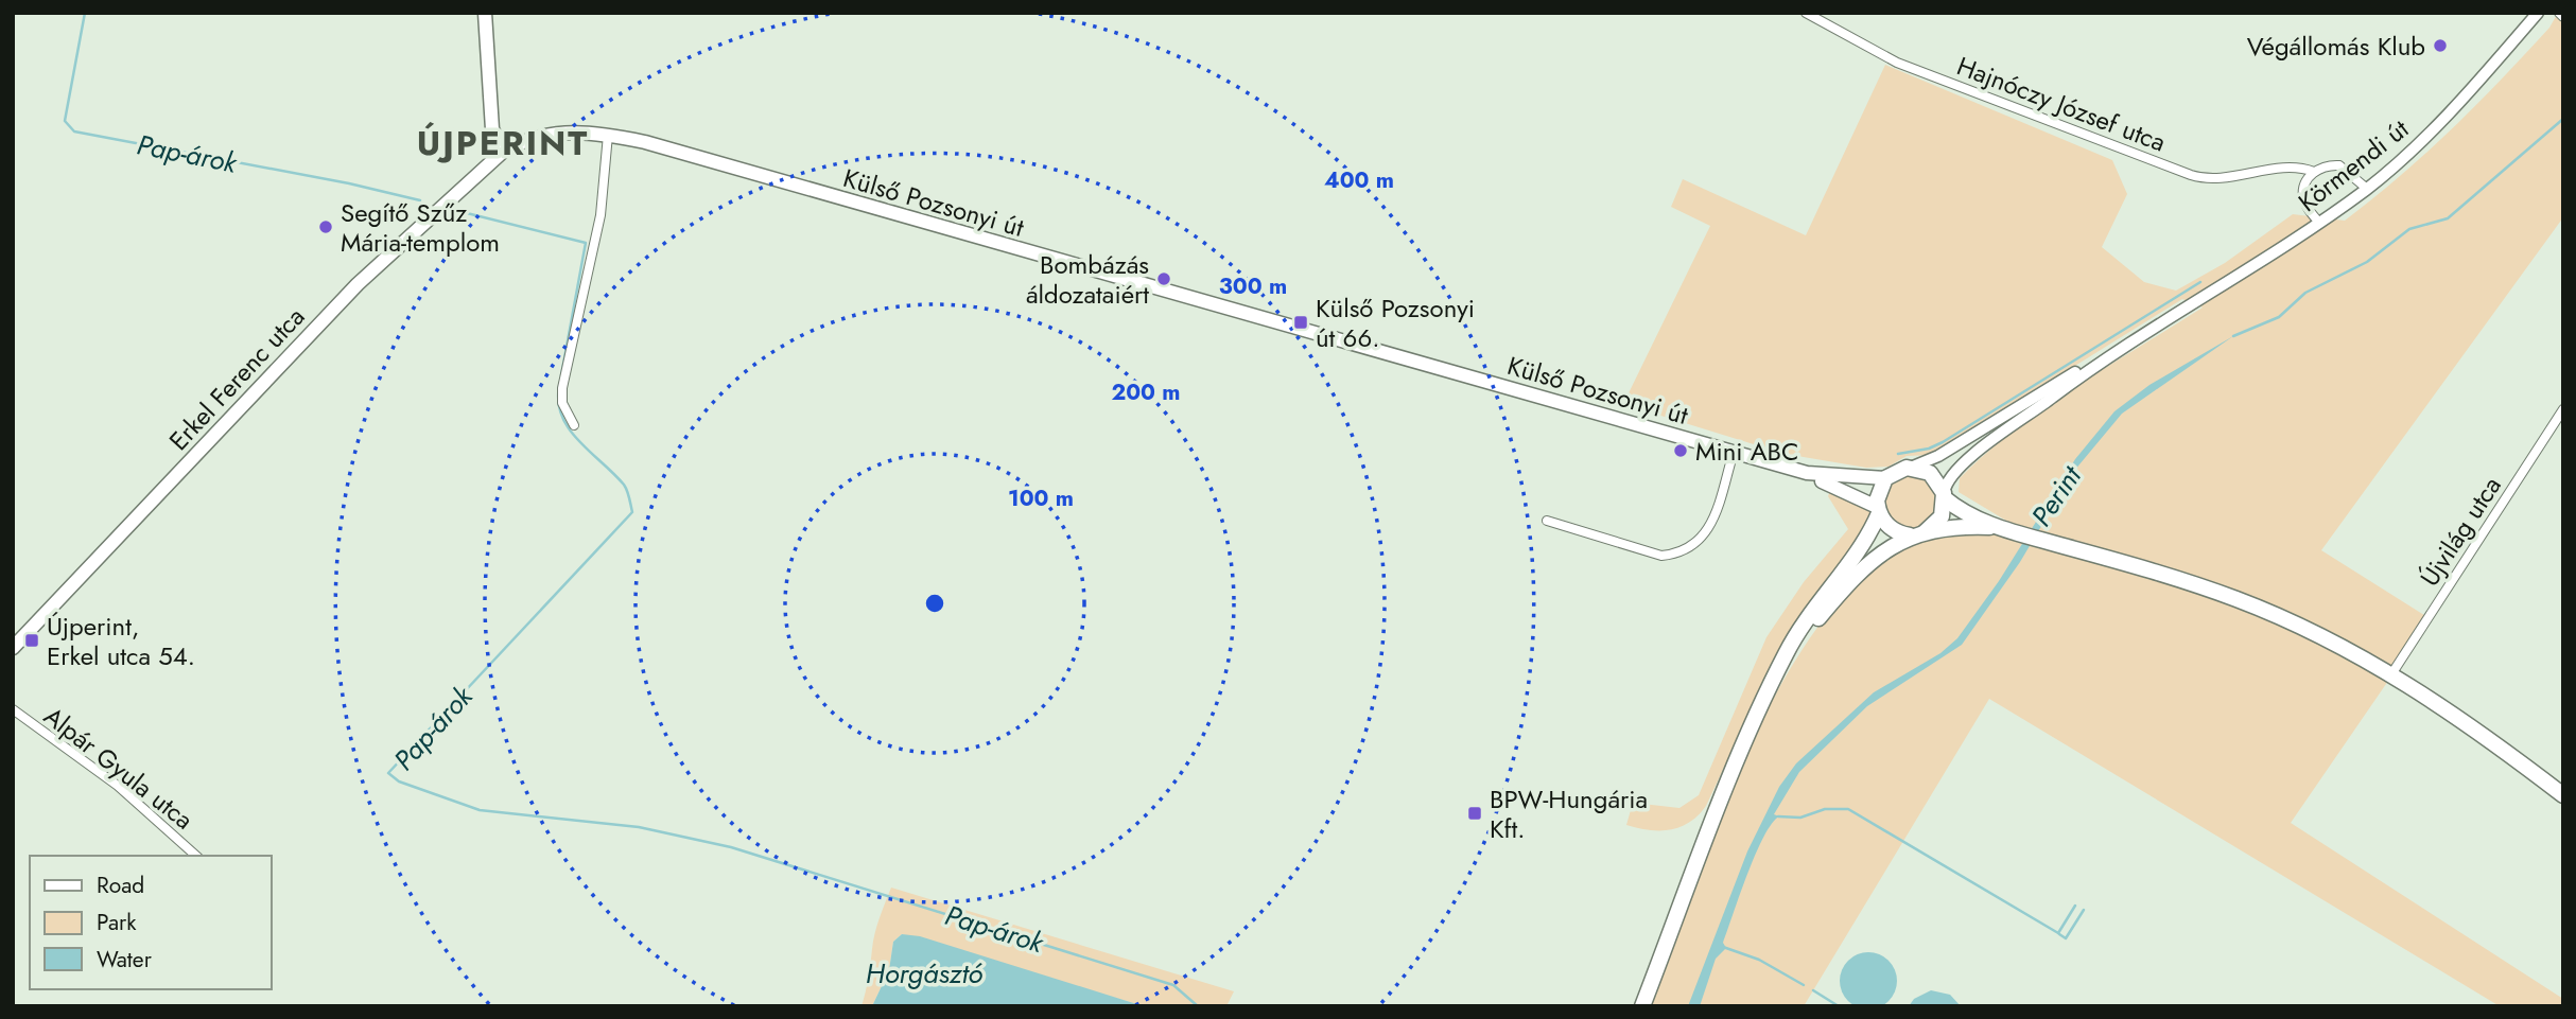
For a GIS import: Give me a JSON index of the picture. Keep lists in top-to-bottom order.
{
  "streets": {
    "main road": ["Külső Pozsonyi út", "Erkel Ferenc utca"],
    "street": [
      "Hajnóczy József utca",
      "Körmendi út",
      "Újvilág utca",
      "Alpár Gyula utca"
    ]
  },
  "crossings": [
    ["Hajnóczy József utca", "Körmendi út"],
    ["Külső Pozsonyi út", "Erkel Ferenc utca"]
  ],
  "districts": ["ÚJPERINT"],
  "water": ["Pap-árok", "Perint", "Horgásztó"],
  "places": {
    "other": [
      "Végállomás Klub",
      "Segítő Szűz Mária-templom",
      "Bombázás áldozataiért",
      "Mini ABC"
    ],
    "transit": ["Külső Pozsonyi út 66.", "Újperint, Erkel utca 54.", "BPW-Hungária Kft."]
  },
  "legend": ["Road", "Park", "Water"],
  "rings": [
    "400 m",
    "300 m",
    "200 m",
    "100 m"
  ]
}
